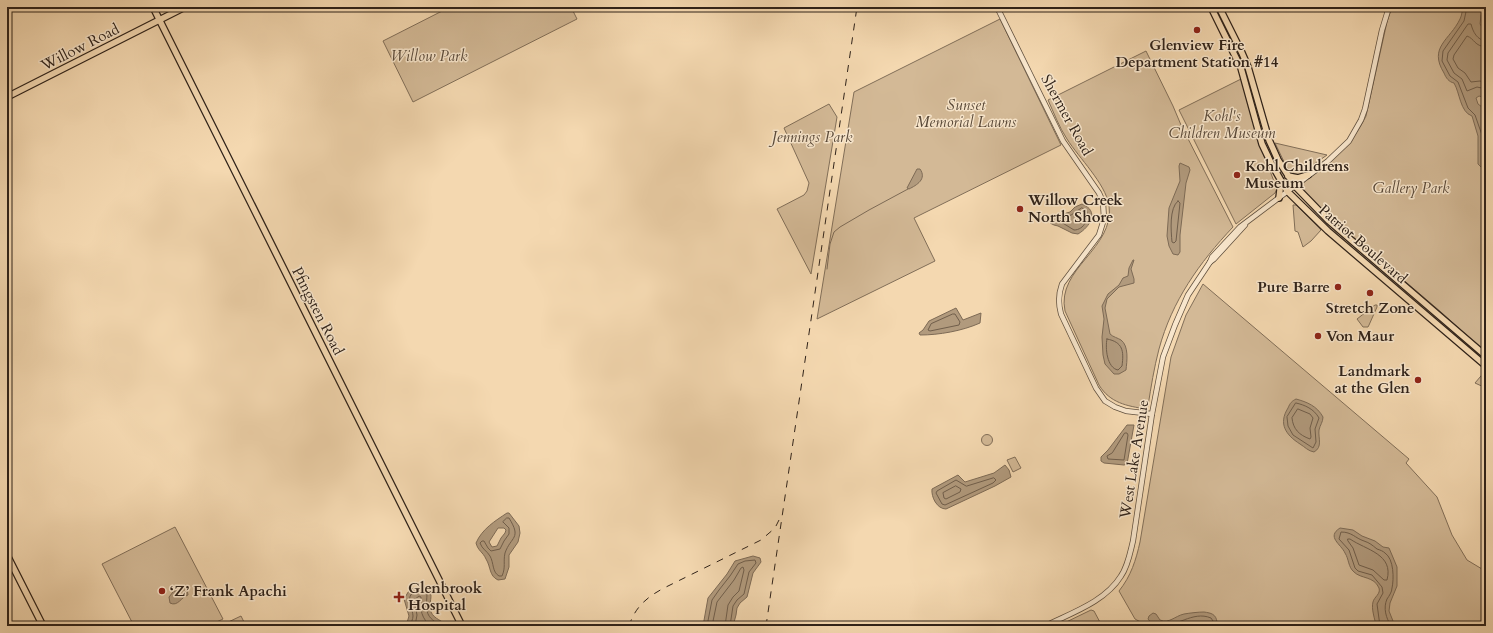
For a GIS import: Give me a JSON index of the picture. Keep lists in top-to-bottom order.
{
  "streets": {
    "main road": ["Willow Road", "Patriot Boulevard", "Pfingsten Road"],
    "street": ["Shermer Road", "West Lake Avenue"]
  },
  "crossings": [
    ["Willow Road", "Pfingsten Road"],
    ["Shermer Road", "West Lake Avenue"],
    ["Patriot Boulevard", "West Lake Avenue"]
  ],
  "parks": [
    "Willow Park",
    "Sunset Memorial Lawns",
    "Kohl's Children Museum",
    "Jennings Park",
    "Gallery Park"
  ],
  "places": {
    "other": [
      "Glenview Fire Department Station #14",
      "Kohl Childrens Museum",
      "Willow Creek North Shore",
      "Pure Barre",
      "Stretch Zone",
      "Von Maur",
      "Landmark at the Glen",
      "‘Z’ Frank Apachi"
    ],
    "health": ["Glenbrook Hospital"]
  }
}
